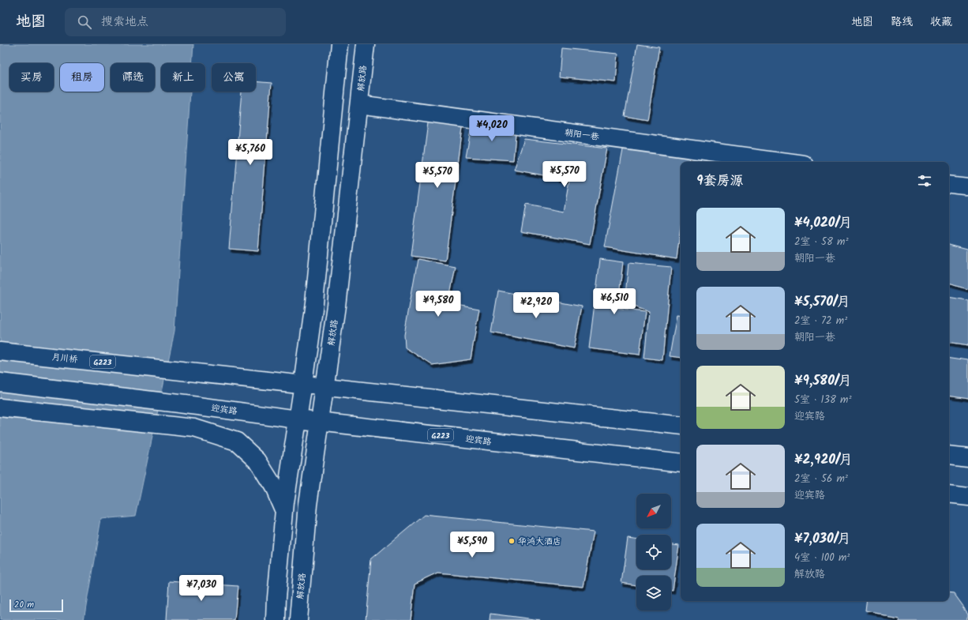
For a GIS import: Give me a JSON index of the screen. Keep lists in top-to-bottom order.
{
  "streets": {
    "main road": [
      "解放路",
      "朝阳一巷",
      "月川桥",
      "G223",
      "迎宾路"
    ]
  },
  "crossings": [
    ["解放路", "朝阳一巷"],
    ["解放路", "G223"],
    ["解放路", "迎宾路"],
    ["月川桥", "G223"]
  ],
  "places": ["华鸿大酒店"],
  "scale_bar": "20 m",
  "north": "bottom left",
  "page": {
    "header": "地图",
    "search": "搜索地点",
    "nav": ["地图", "路线", "收藏"],
    "chip": [
      "买房",
      "租房",
      "筛选",
      "新上",
      "公寓"
    ],
    "price": [
      "¥4,020",
      "¥5,760",
      "¥5,570",
      "¥5,570",
      "¥6,510",
      "¥9,580",
      "¥2,920",
      "¥5,590",
      "¥7,030"
    ],
    "heading": "9套房源",
    "list": [
      {
        "name": "¥4,020/月",
        "note": "2室 · 58 m² · 朝阳一巷"
      },
      {
        "name": "¥5,570/月",
        "note": "2室 · 72 m² · 朝阳一巷"
      },
      {
        "name": "¥9,580/月",
        "note": "5室 · 138 m² · 迎宾路"
      },
      {
        "name": "¥2,920/月",
        "note": "2室 · 56 m² · 迎宾路"
      },
      {
        "name": "¥7,030/月",
        "note": "4室 · 100 m² · 解放路"
      }
    ],
    "scale": "20 m"
  }
}
